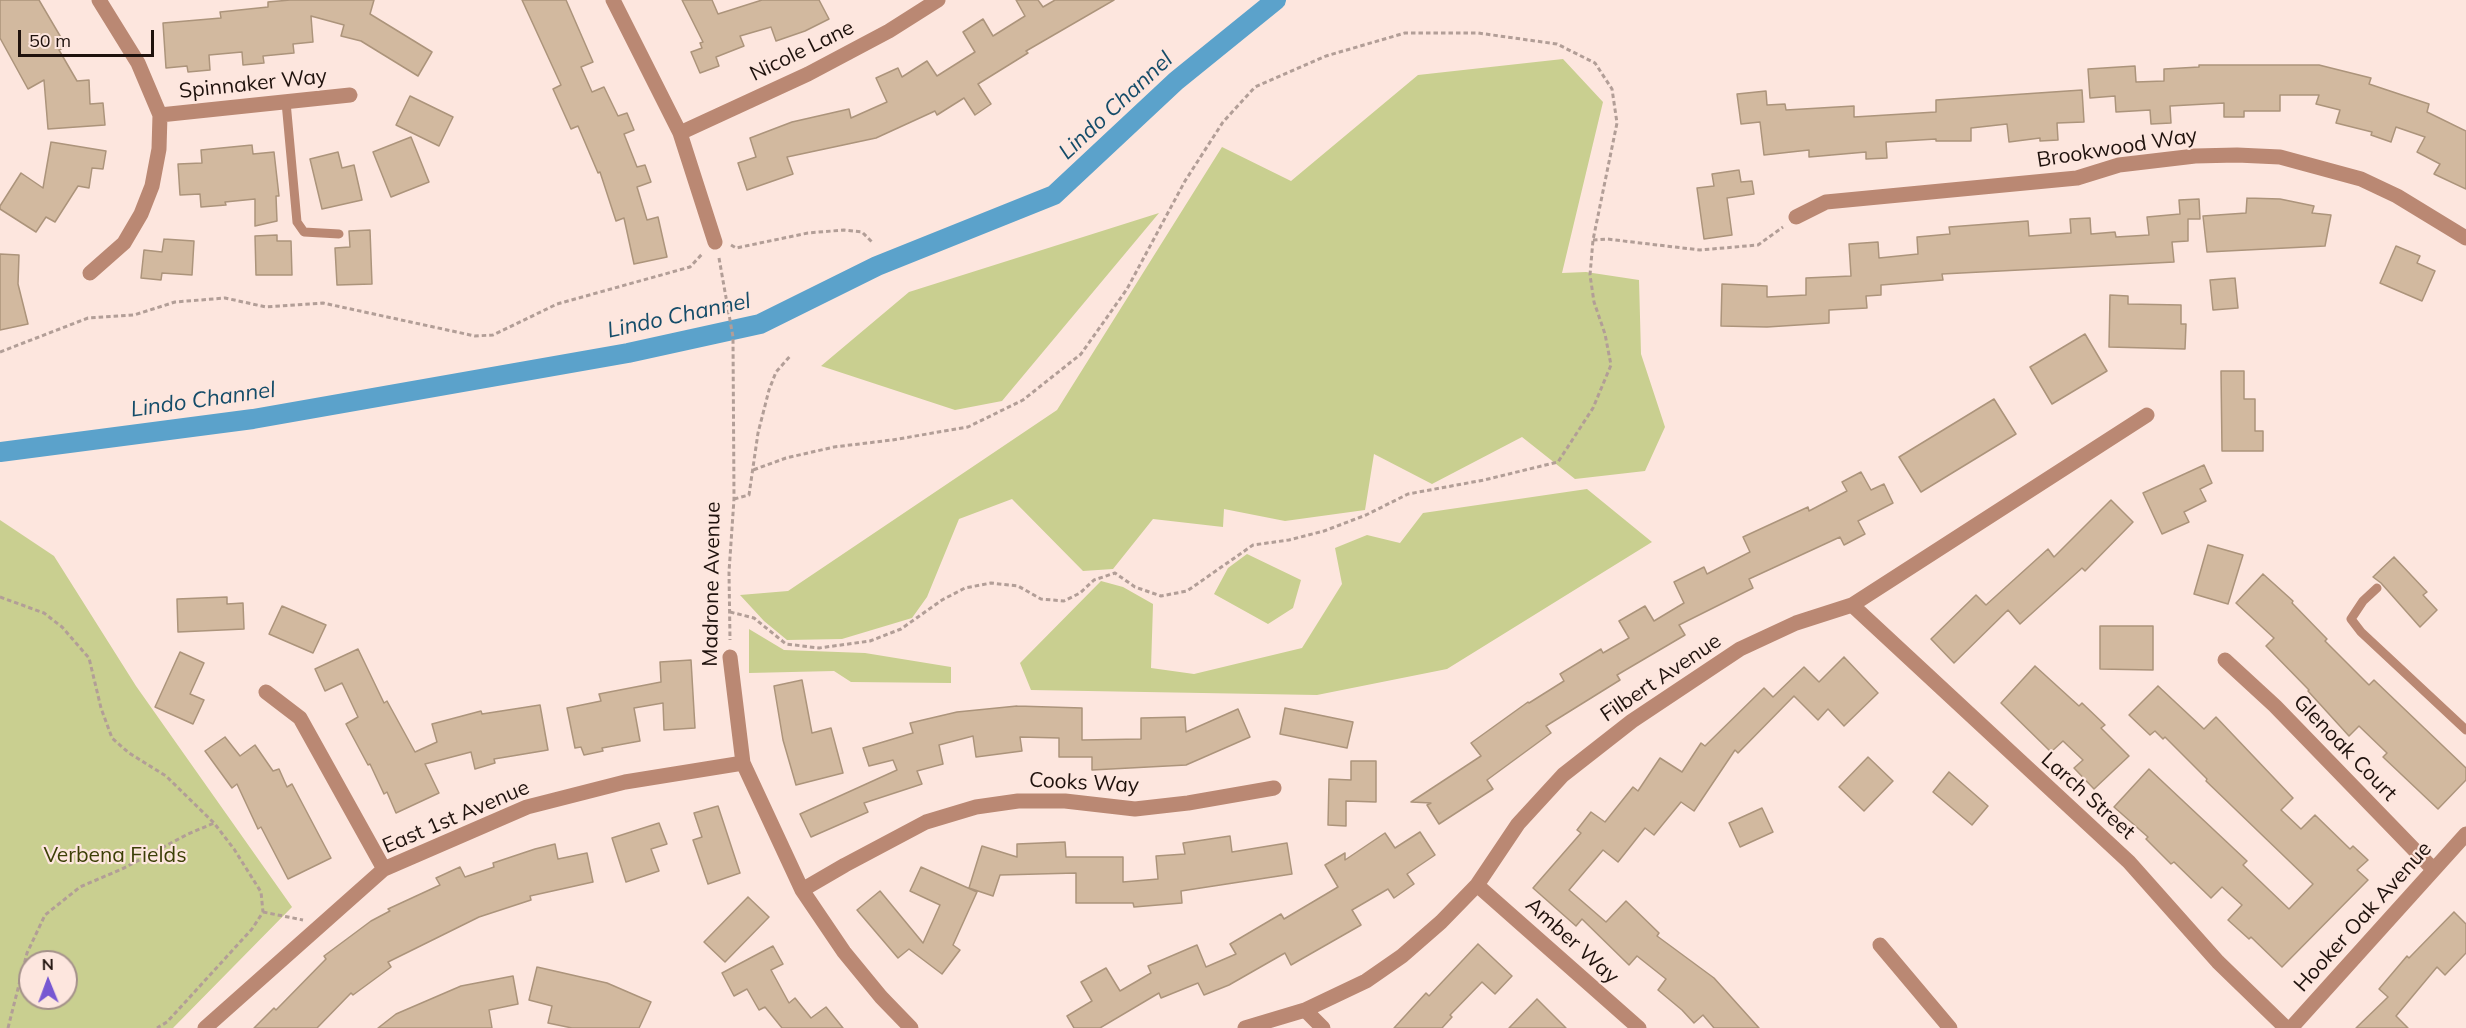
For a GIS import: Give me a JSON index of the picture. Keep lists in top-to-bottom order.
{
  "streets": {
    "street": [
      "Nicole Lane",
      "Spinnaker Way",
      "Brookwood Way",
      "Madrone Avenue",
      "Filbert Avenue",
      "Glenoak Court",
      "Cooks Way",
      "Larch Street",
      "East 1st Avenue",
      "Hooker Oak Avenue",
      "Amber Way"
    ]
  },
  "crossings": [
    ["Madrone Avenue", "Cooks Way"],
    ["Madrone Avenue", "East 1st Avenue"],
    ["Filbert Avenue", "Larch Street"],
    ["Filbert Avenue", "Amber Way"],
    ["Glenoak Court", "Hooker Oak Avenue"]
  ],
  "water": ["Lindo Channel"],
  "parks": ["Verbena Fields"],
  "scale_bar": "50 m",
  "north": "top"
}
